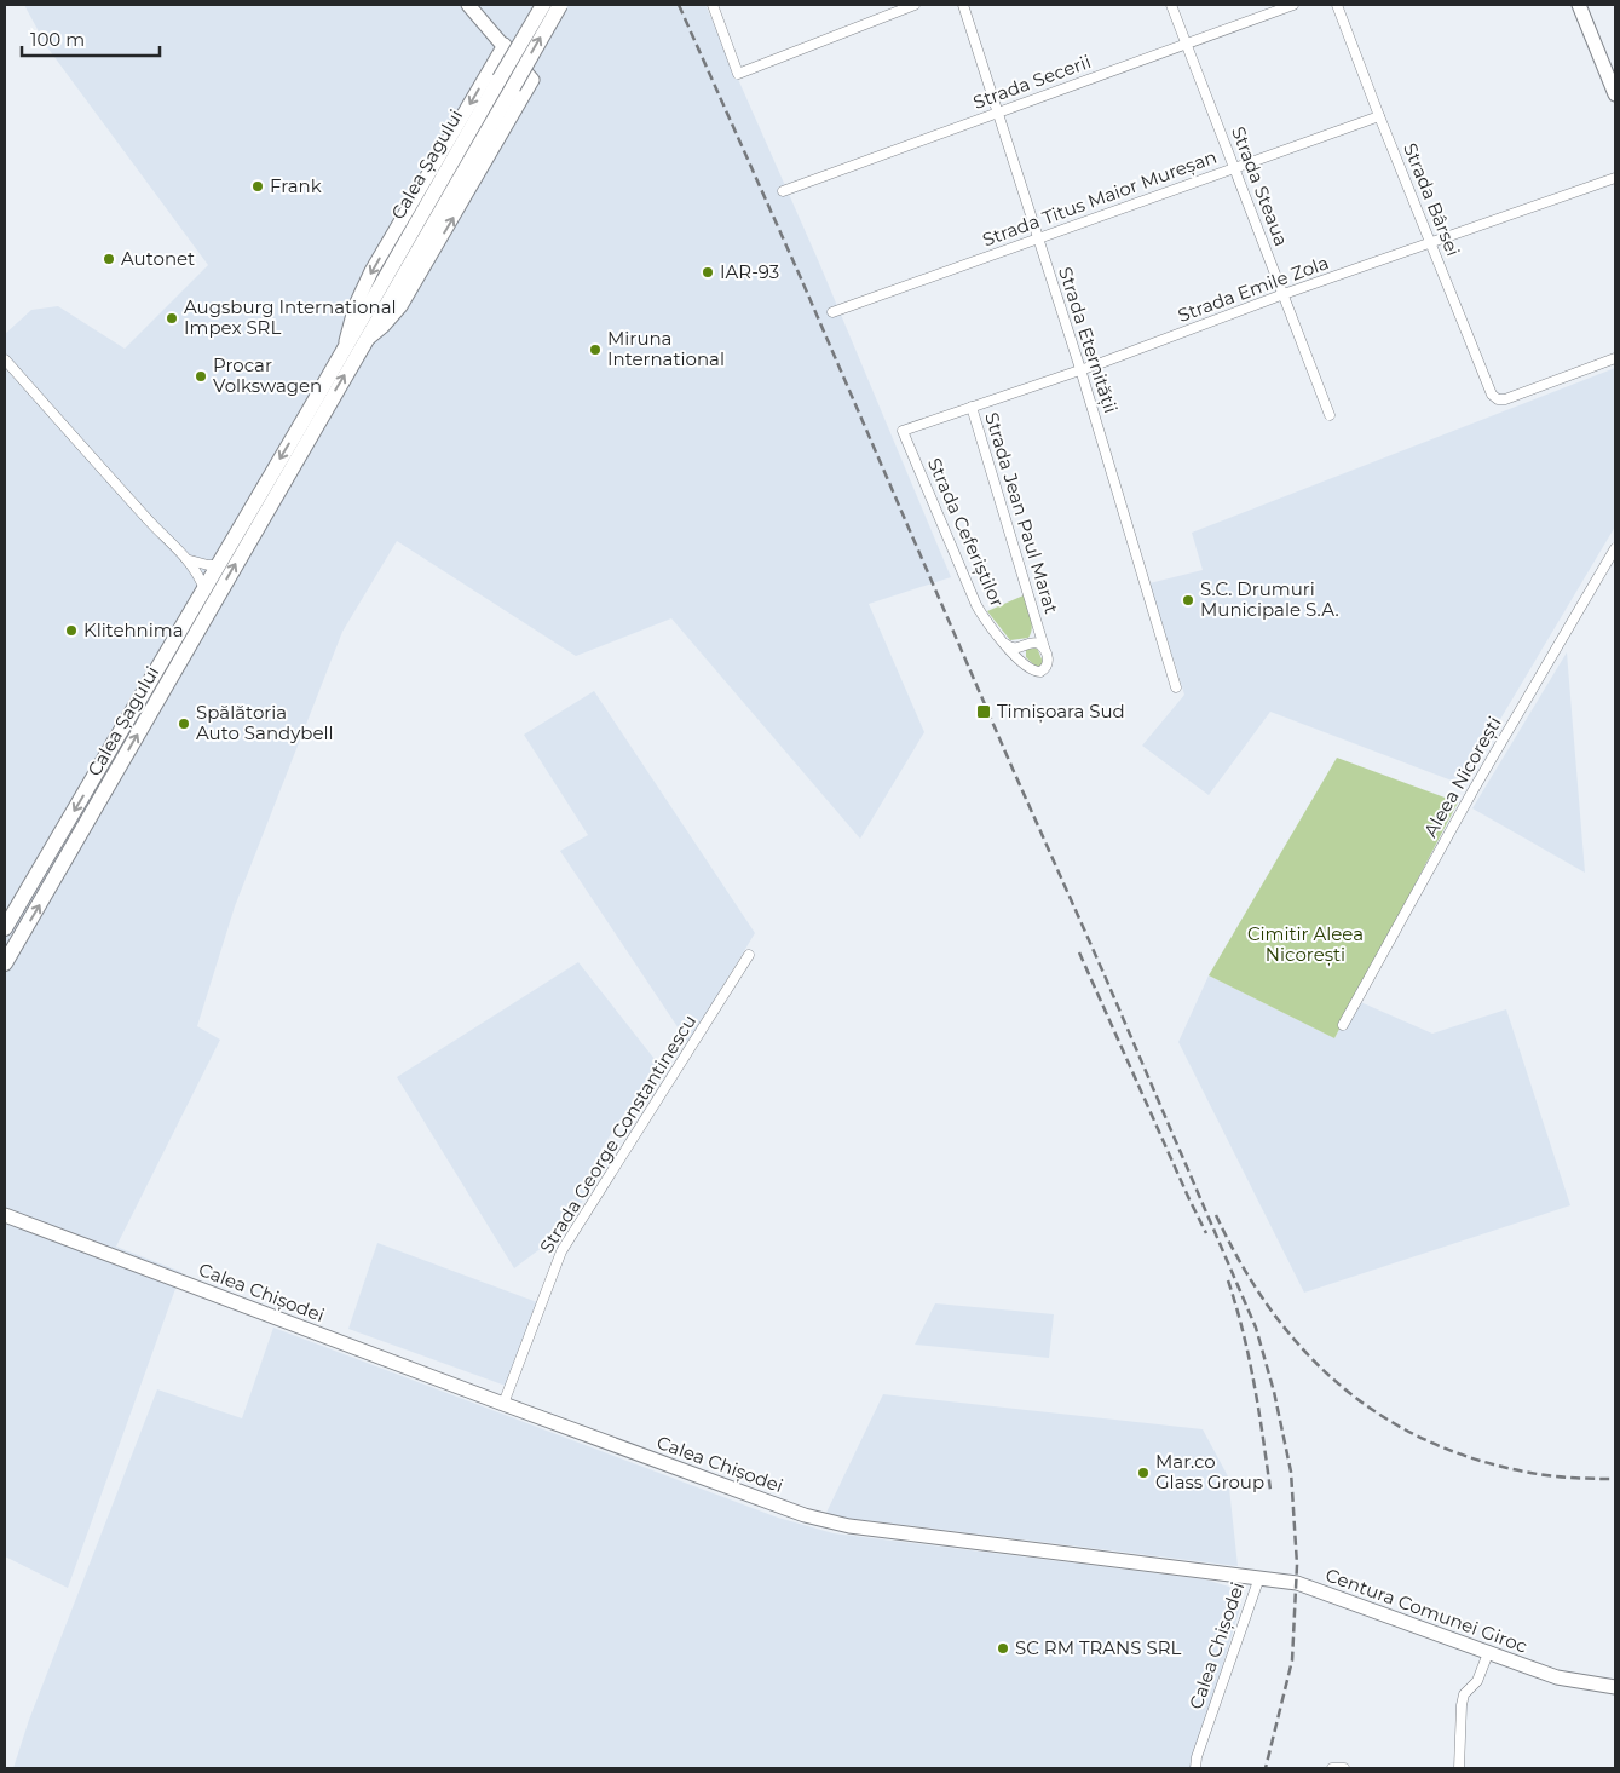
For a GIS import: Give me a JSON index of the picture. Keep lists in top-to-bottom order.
{
  "streets": {
    "main road": ["Calea Șagului", "Calea Chișodei", "Centura Comunei Giroc"],
    "street": [
      "Strada Secerii",
      "Strada Steaua",
      "Strada Titus Maior Mureșan",
      "Strada Bârsei",
      "Strada Emile Zola",
      "Strada Eternității",
      "Strada Jean Paul Marat",
      "Strada Ceferiștilor",
      "Aleea Nicorești",
      "Strada George Constantinescu"
    ]
  },
  "crossings": [
    ["Strada Secerii", "Strada Steaua"],
    ["Strada Secerii", "Strada Eternității"],
    ["Strada Steaua", "Strada Titus Maior Mureșan"],
    ["Strada Steaua", "Strada Emile Zola"],
    ["Strada Titus Maior Mureșan", "Strada Bârsei"],
    ["Strada Titus Maior Mureșan", "Strada Eternității"],
    ["Strada Bârsei", "Strada Emile Zola"],
    ["Strada Emile Zola", "Strada Eternității"],
    ["Strada Emile Zola", "Strada Jean Paul Marat"],
    ["Strada Emile Zola", "Strada Ceferiștilor"],
    ["Strada Jean Paul Marat", "Strada Ceferiștilor"],
    ["Strada George Constantinescu", "Calea Chișodei"],
    ["Calea Chișodei", "Centura Comunei Giroc"]
  ],
  "parks": ["Cimitir Aleea Nicorești"],
  "places": {
    "other": [
      "Frank",
      "Autonet",
      "IAR-93",
      "Augsburg International Impex SRL",
      "Miruna International",
      "Procar Volkswagen",
      "S.C. Drumuri Municipale S.A.",
      "Klitehnima",
      "Spălătoria Auto Sandybell",
      "Mar.co Glass Group",
      "SC RM TRANS SRL"
    ],
    "transit": ["Timișoara Sud"]
  },
  "scale_bar": "100 m"
}
